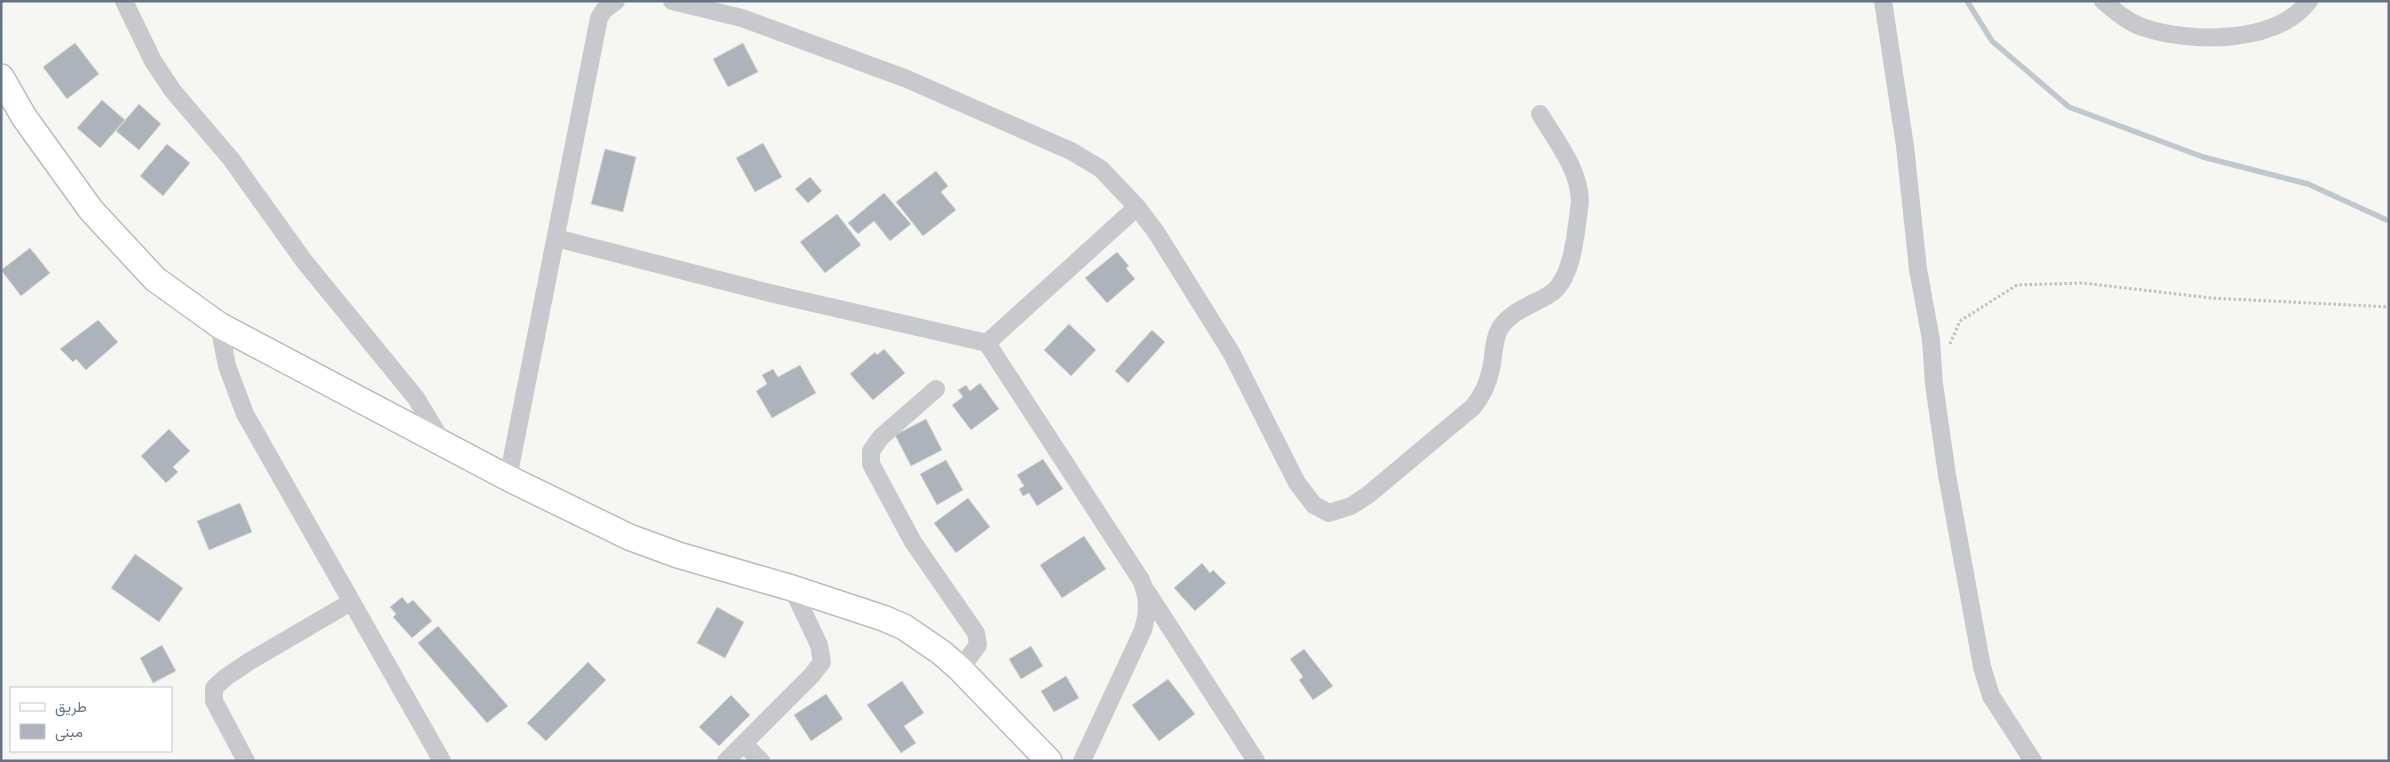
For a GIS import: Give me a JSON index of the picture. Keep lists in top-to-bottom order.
{
  "legend": ["طريق", "مبنى"]
}
